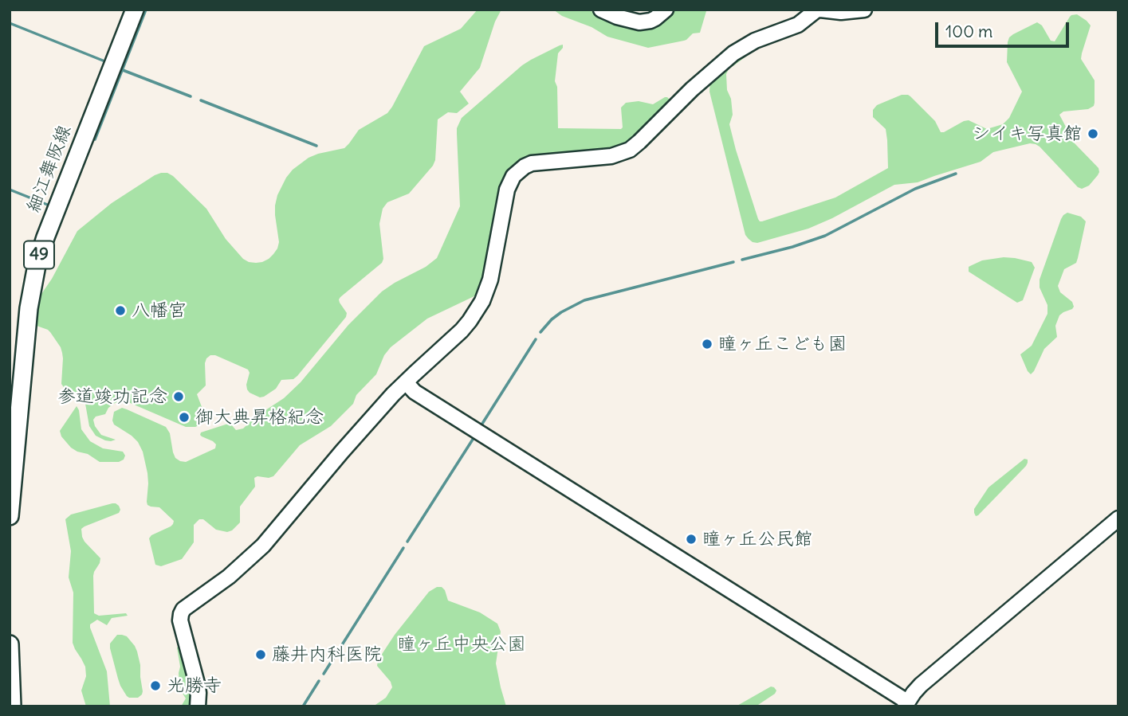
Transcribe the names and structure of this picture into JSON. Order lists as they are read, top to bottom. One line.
{"streets":{"main road":["細江舞阪線","49"]},"parks":["瞳ヶ丘中央公園"],"places":["シイキ写真館","八幡宮","瞳ヶ丘こども園","参道竣功記念","御大典昇格紀念","瞳ヶ丘公民館","藤井内科医院","光勝寺"],"scale_bar":"100 m"}
